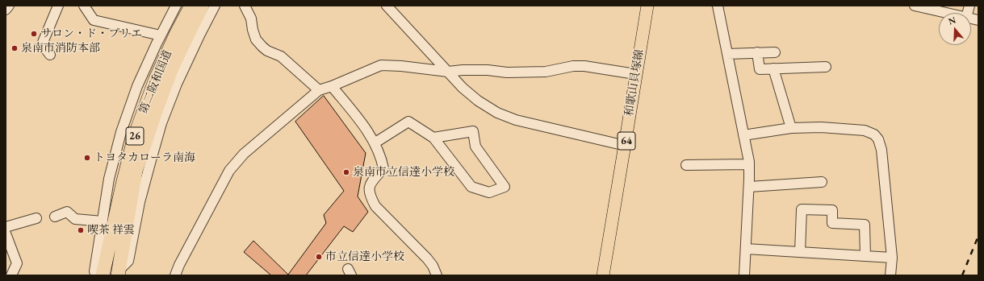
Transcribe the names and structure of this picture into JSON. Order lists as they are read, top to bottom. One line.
{"streets":{"highway":["第二阪和国道","26"],"main road":["和歌山貝塚線","64"]},"places":["サロン・ド・プリエ","泉南市消防本部","トヨタカローラ南海","泉南市立信達小学校","喫茶 祥雲","市立信達小学校"],"north":"top"}
